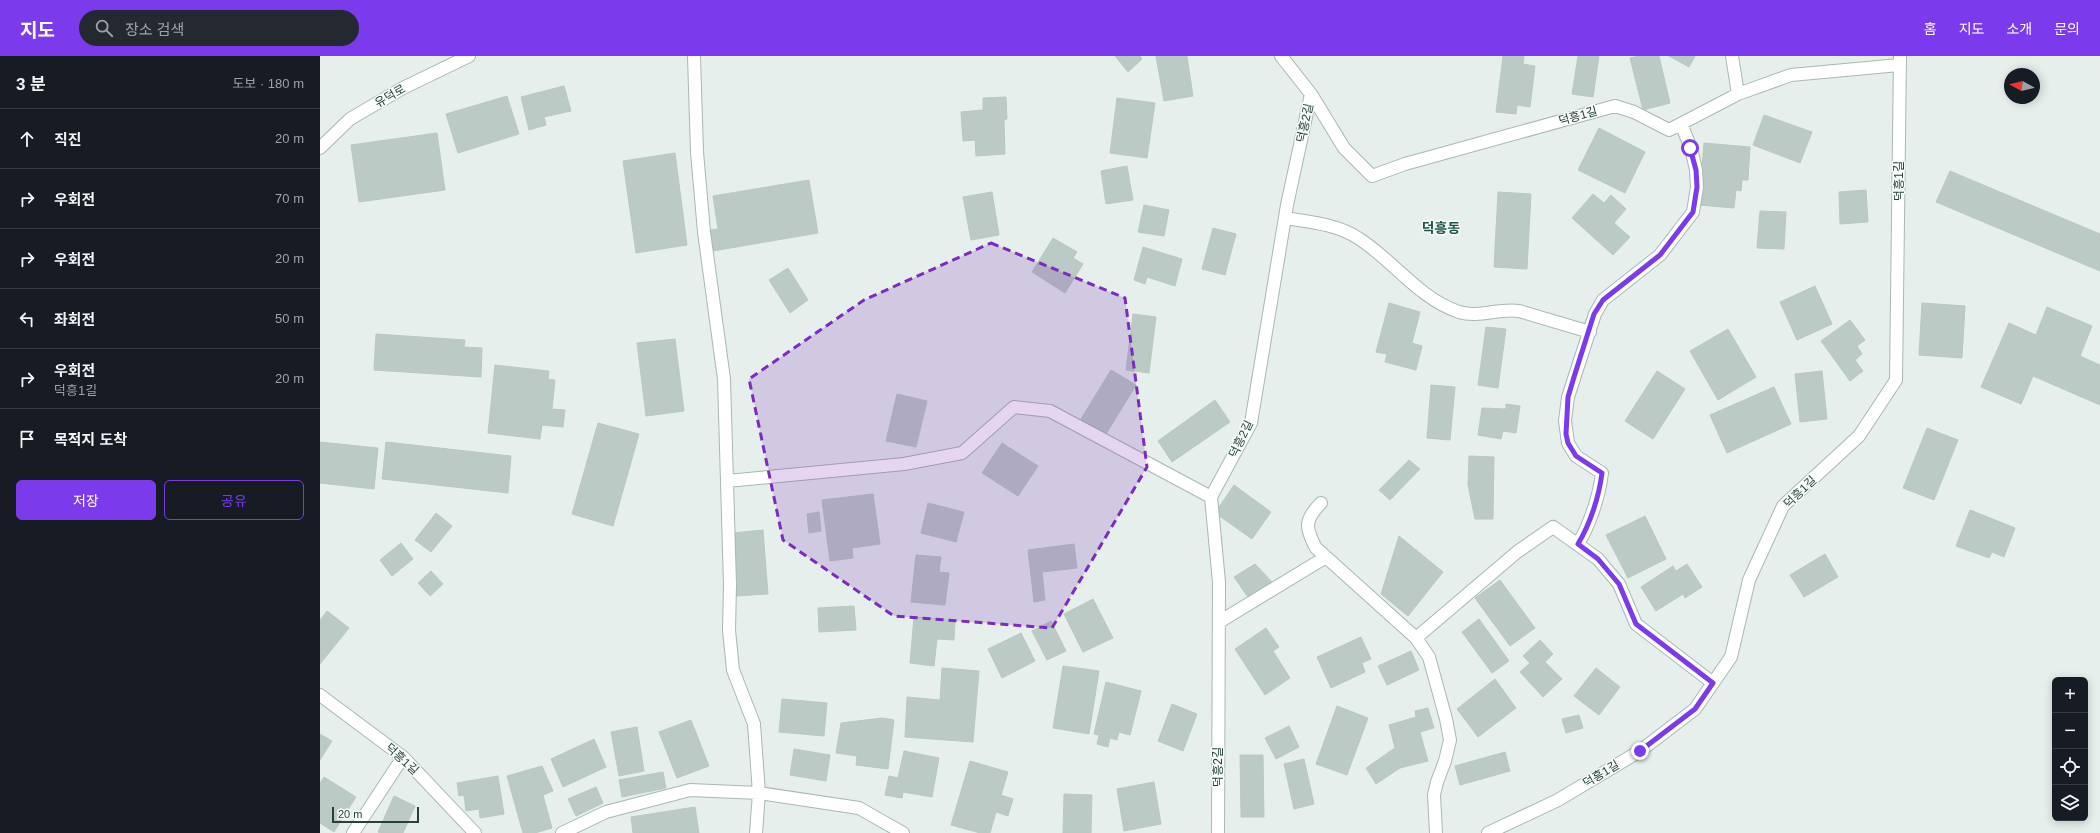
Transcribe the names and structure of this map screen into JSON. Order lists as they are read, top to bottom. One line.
{"streets":{"street":["유덕로","덕흥1길","덕흥2길"]},"crossings":[["덕흥1길","덕흥2길"]],"districts":["덕흥동"],"scale_bar":"20 m","north":"left","page":{"header":"지도","search":"장소 검색","nav":["홈","지도","소개","문의"],"heading":["3 분","도보 · 180 m"],"list":[["직진","20 m"],["우회전","70 m"],["우회전","20 m"],["좌회전","50 m"],["우회전","덕흥1길","20 m"],"목적지 도착"],"buttons":["저장","공유"],"map_buttons":["+","−"],"scale":"20 m"}}
